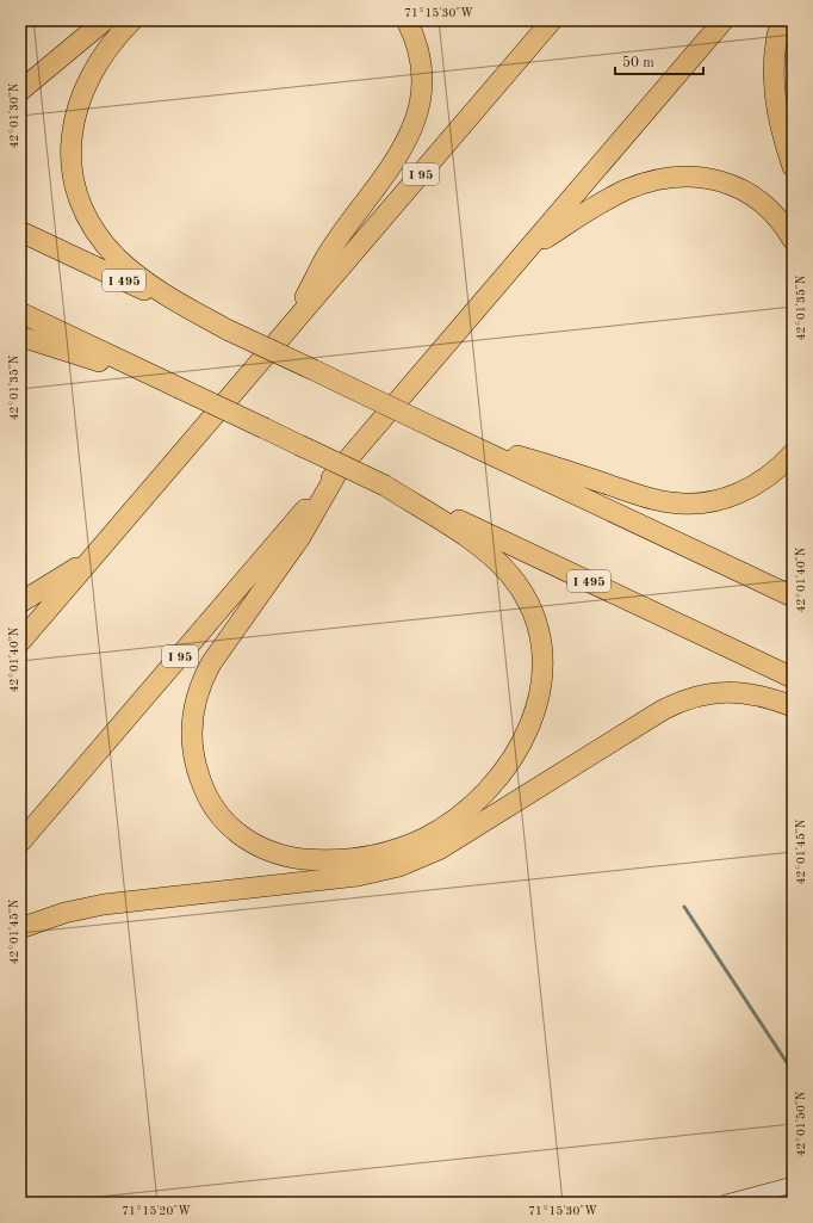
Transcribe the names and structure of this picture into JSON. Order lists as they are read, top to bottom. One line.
{"streets":{"highway":["I 95","I 495"]},"scale_bar":"50 m","coordinates":["71°15'30\"W","42°01'30\"N","42°01'35\"N","42°01'40\"N","42°01'45\"N","42°01'50\"N","71°15'20\"W"]}
